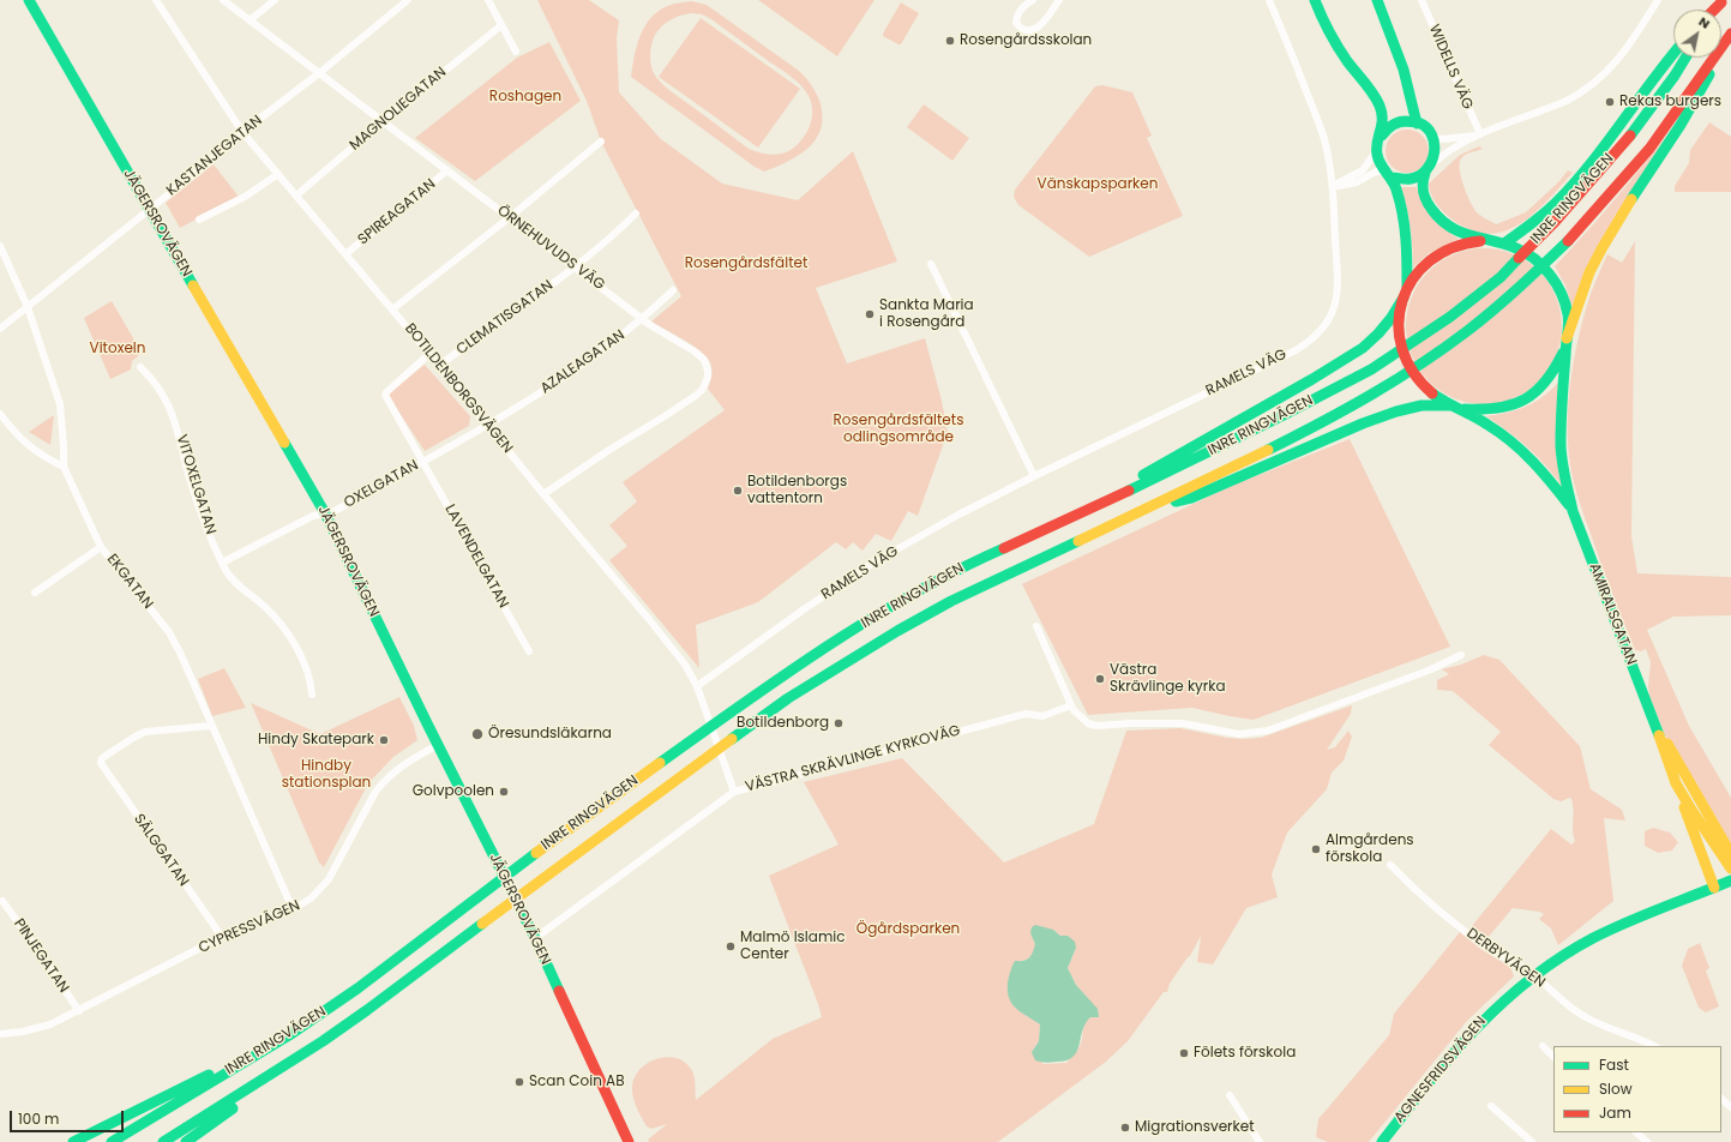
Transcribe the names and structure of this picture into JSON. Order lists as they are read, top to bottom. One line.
{"streets":{"main road":["INRE RINGVÄGEN","JÄGERSROVÄGEN","AMIRALSGATAN","AGNESFRIDSVÄGEN"],"street":["WIDELLS VÄG","MAGNOLIEGATAN","KASTANJEGATAN","SPIREAGATAN","ÖRNEHUVUDS VÄG","CLEMATISGATAN","AZALEAGATAN","RAMELS VÄG","BOTILDENBORGSVÄGEN","VITOXELGATAN","OXELGATAN","LAVENDELGATAN","EKGATAN","VÄSTRA SKRÄVLINGE KYRKOVÄG","SÄLGGATAN","CYPRESSVÄGEN","PINJEGATAN","DERBYVÄGEN"]},"crossings":[["MAGNOLIEGATAN","ÖRNEHUVUDS VÄG"],["MAGNOLIEGATAN","BOTILDENBORGSVÄGEN"],["KASTANJEGATAN","JÄGERSROVÄGEN"],["KASTANJEGATAN","ÖRNEHUVUDS VÄG"],["KASTANJEGATAN","BOTILDENBORGSVÄGEN"],["KASTANJEGATAN","EKGATAN"],["SPIREAGATAN","ÖRNEHUVUDS VÄG"],["SPIREAGATAN","BOTILDENBORGSVÄGEN"],["JÄGERSROVÄGEN","OXELGATAN"],["JÄGERSROVÄGEN","VÄSTRA SKRÄVLINGE KYRKOVÄG"],["JÄGERSROVÄGEN","CYPRESSVÄGEN"],["ÖRNEHUVUDS VÄG","CLEMATISGATAN"],["ÖRNEHUVUDS VÄG","AZALEAGATAN"],["ÖRNEHUVUDS VÄG","BOTILDENBORGSVÄGEN"],["CLEMATISGATAN","BOTILDENBORGSVÄGEN"],["AZALEAGATAN","BOTILDENBORGSVÄGEN"],["AZALEAGATAN","OXELGATAN"],["RAMELS VÄG","BOTILDENBORGSVÄGEN"],["BOTILDENBORGSVÄGEN","OXELGATAN"],["BOTILDENBORGSVÄGEN","LAVENDELGATAN"],["BOTILDENBORGSVÄGEN","VÄSTRA SKRÄVLINGE KYRKOVÄG"],["VITOXELGATAN","OXELGATAN"],["OXELGATAN","LAVENDELGATAN"],["EKGATAN","SÄLGGATAN"],["EKGATAN","CYPRESSVÄGEN"],["SÄLGGATAN","CYPRESSVÄGEN"],["CYPRESSVÄGEN","PINJEGATAN"],["DERBYVÄGEN","AGNESFRIDSVÄGEN"]],"parks":["Roshagen","Vänskapsparken","Rosengårdsfältet","Vitoxeln","Rosengårdsfältets odlingsområde","Hindby stationsplan","Ögårdsparken"],"places":["Rosengårdsskolan","Rekas burgers","Sankta Maria i Rosengård","Botildenborgs vattentorn","Västra Skrävlinge kyrka","Botildenborg","Öresundsläkarna","Hindy Skatepark","Golvpoolen","Almgårdens förskola","Malmö Islamic Center","Fölets förskola","Scan Coin AB","Migrationsverket"],"legend":["Fast","Slow","Jam"],"scale_bar":"100 m","north":"top right"}
